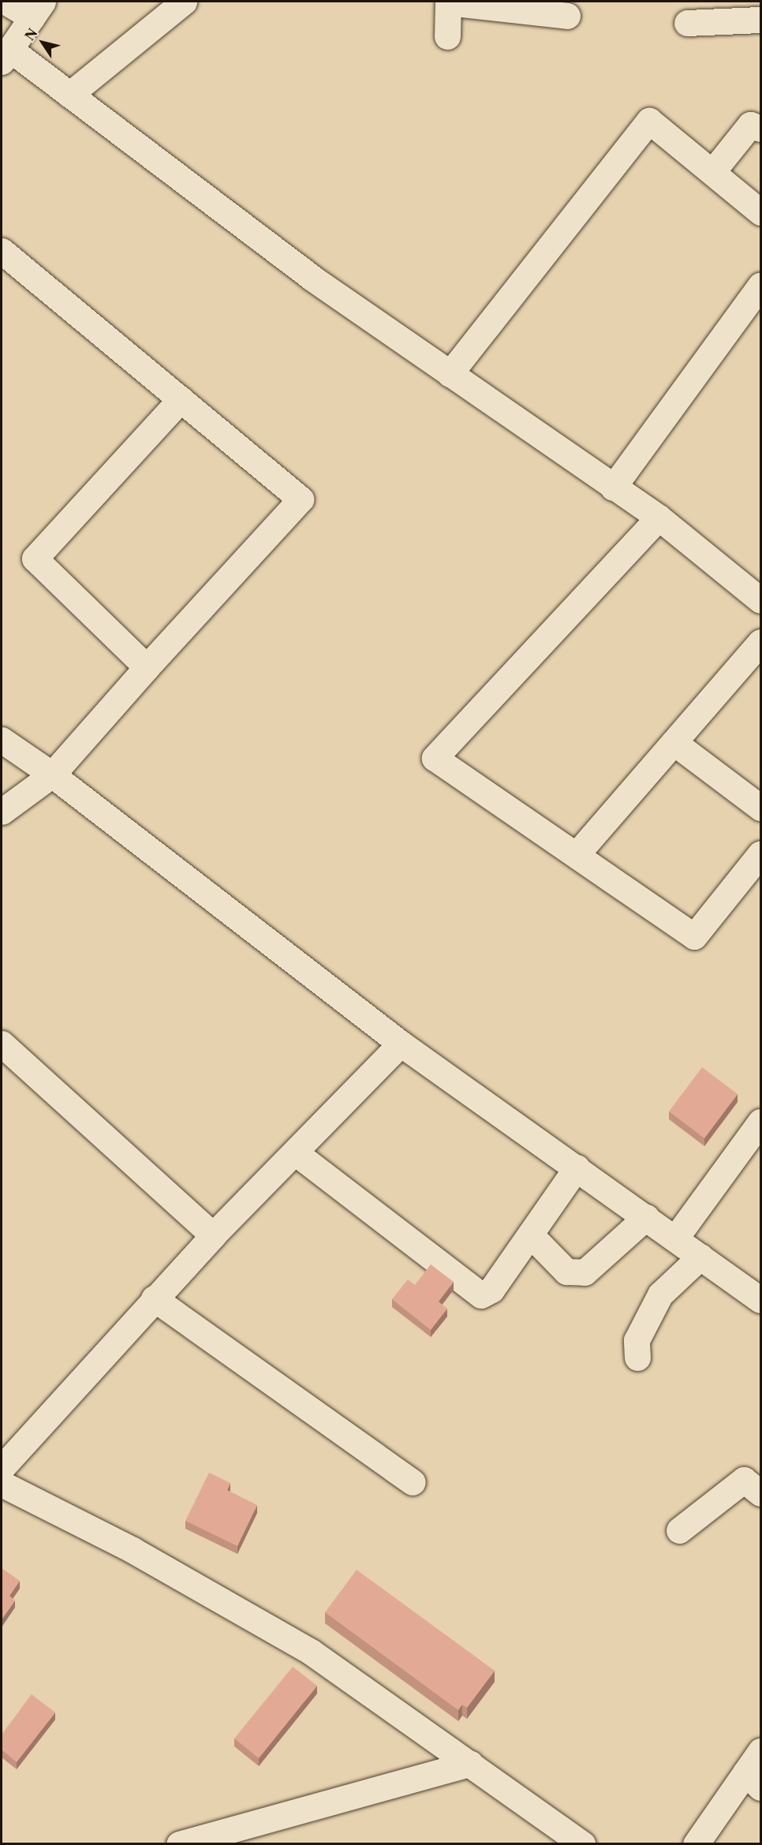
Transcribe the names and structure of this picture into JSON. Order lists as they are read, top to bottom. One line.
{"north":"top left"}
